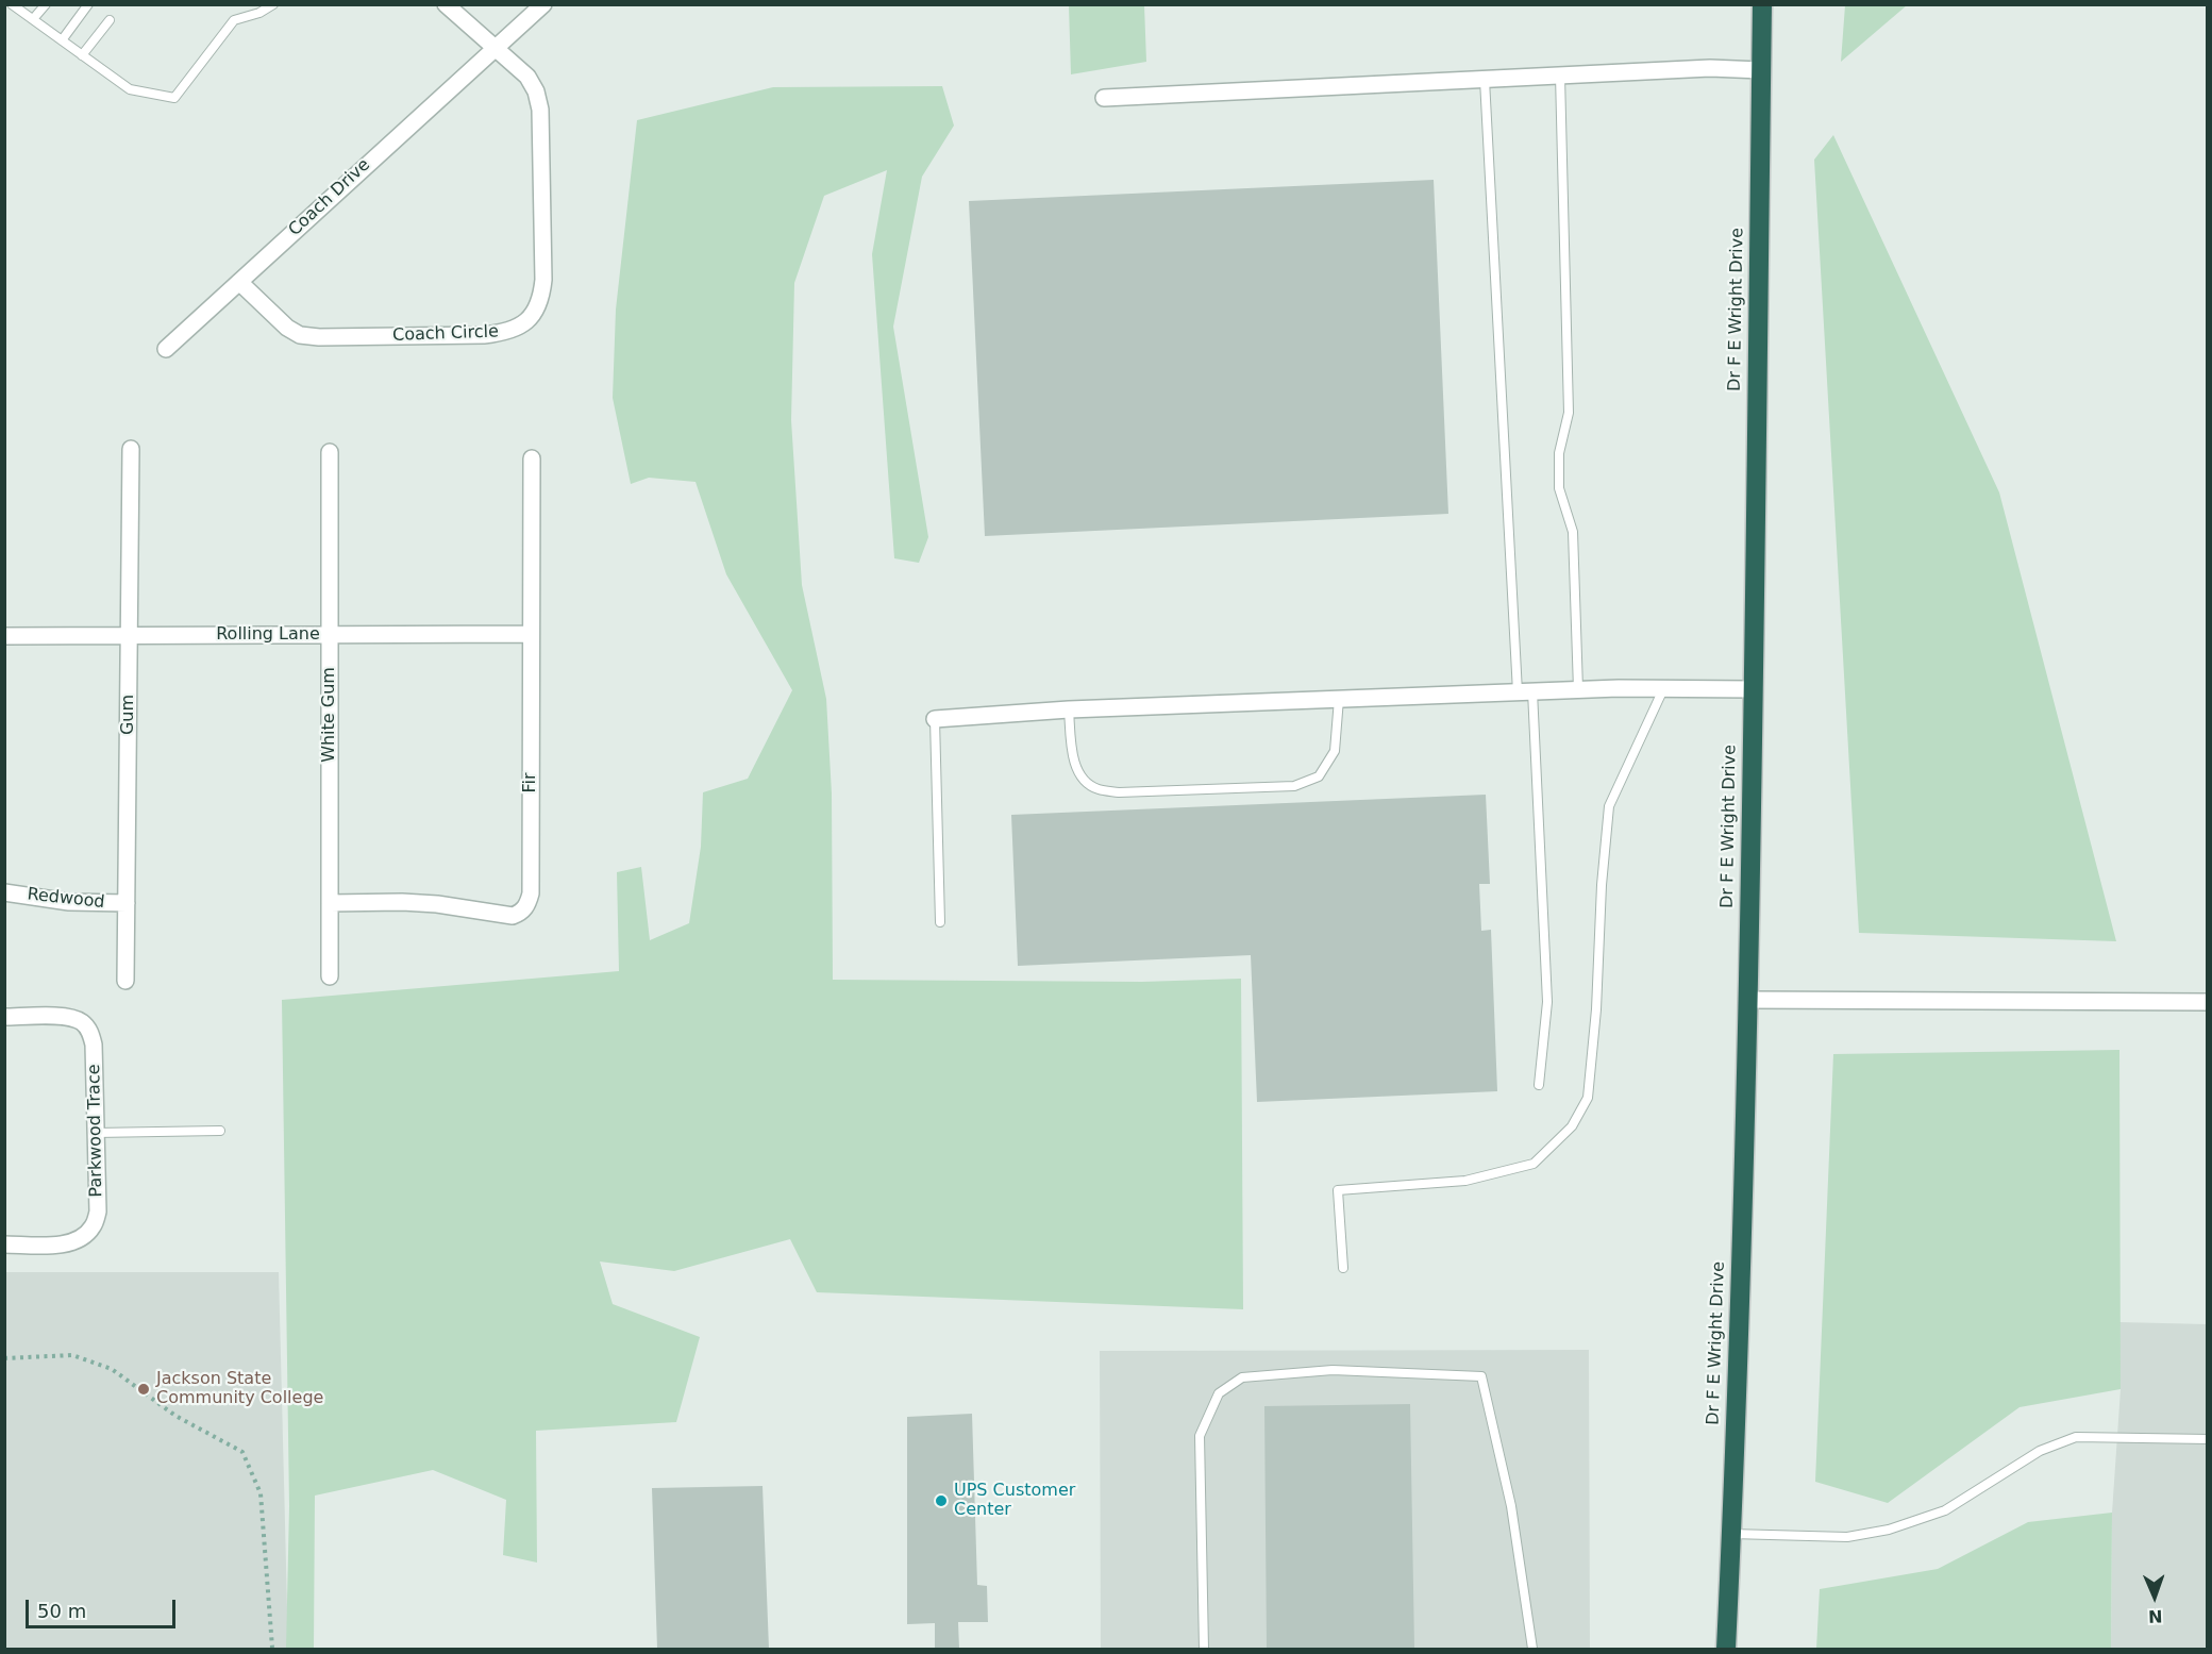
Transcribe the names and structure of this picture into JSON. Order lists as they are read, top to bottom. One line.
{"streets":{"highway":["Dr F E Wright Drive"],"street":["Coach Drive","Coach Circle","Rolling Lane","Gum","White Gum","Fir","Redwood","Parkwood Trace"]},"crossings":[["Coach Drive","Coach Circle"],["Rolling Lane","Gum"],["Rolling Lane","White Gum"],["Rolling Lane","Fir"],["Gum","Redwood"],["White Gum","Fir"]],"places":["Jackson State Community College","UPS Customer Center"],"scale_bar":"50 m","north":"bottom"}
